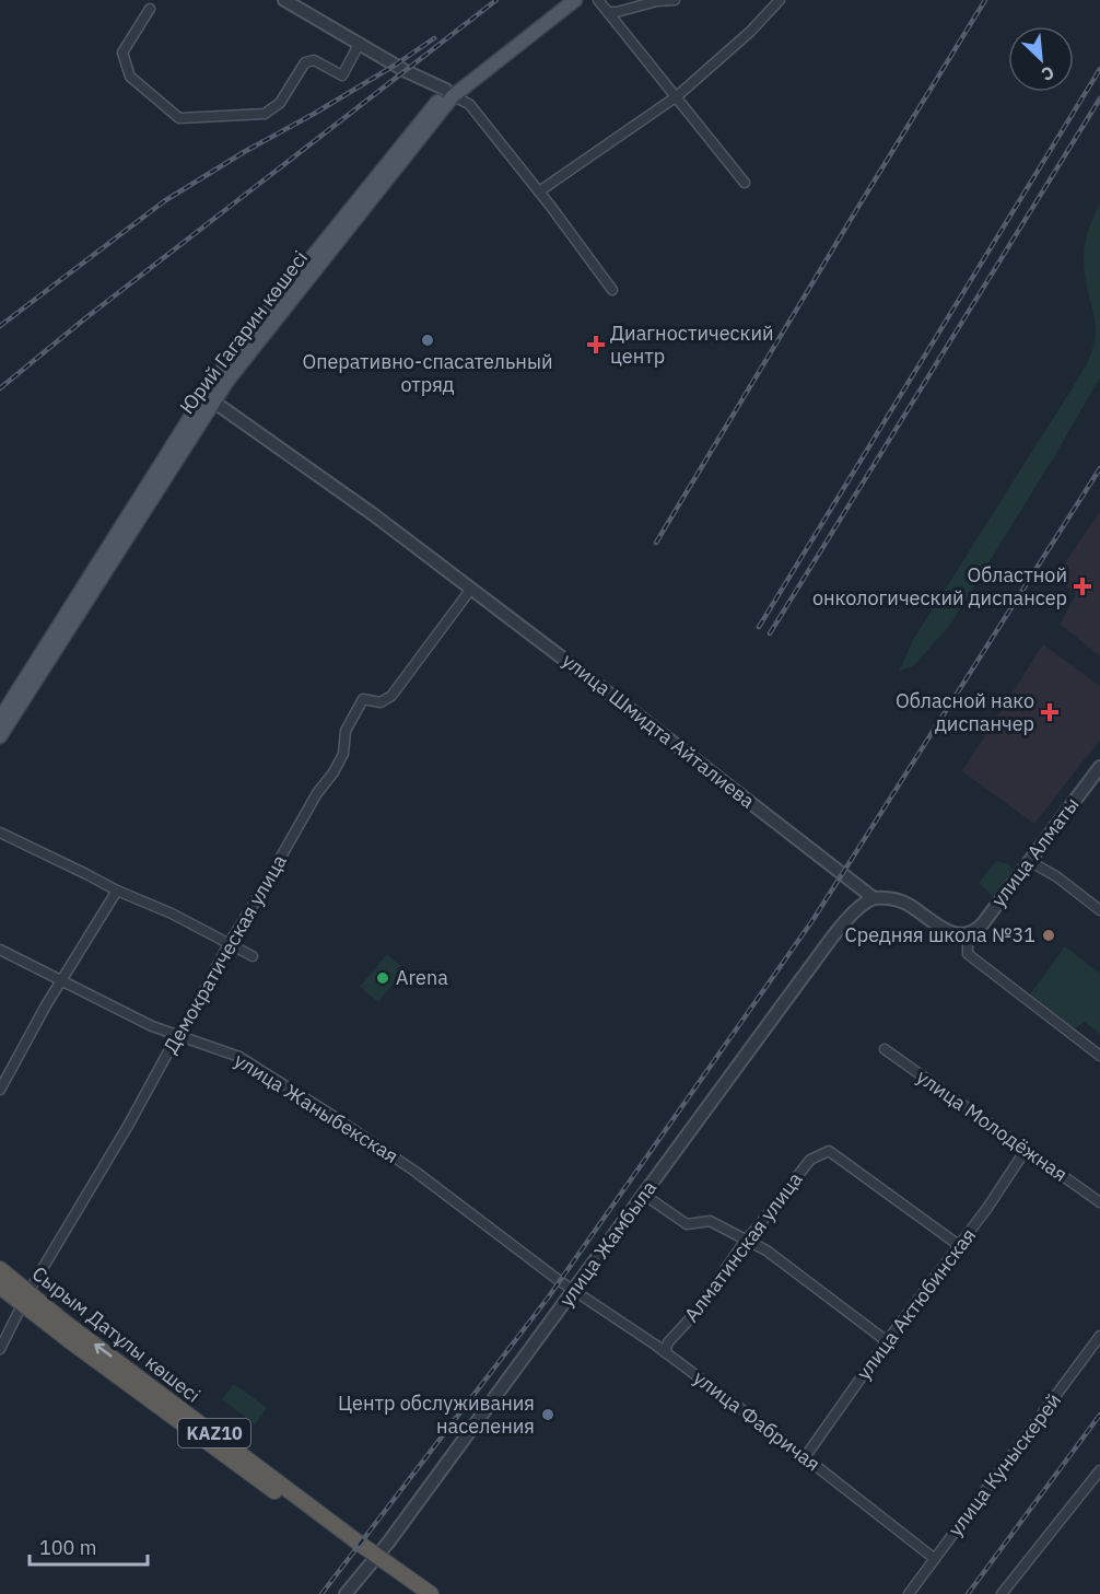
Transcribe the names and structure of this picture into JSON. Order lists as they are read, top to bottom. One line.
{"streets":{"highway":["Сырым Датұлы көшесі","KAZ10"],"main road":["Юрий Гагарин көшесі"],"street":["улица Шмидта Айталиева","улица Алматы","Демократическая улица","улица Жаныбекская","улица Молодёжная","улица Жамбыла","Алматинская улица","улица Актюбинская","улица Фабричая","улица Куныскерей"]},"crossings":[["Юрий Гагарин көшесі","улица Шмидта Айталиева"],["улица Шмидта Айталиева","улица Алматы"],["улица Шмидта Айталиева","Демократическая улица"],["улица Шмидта Айталиева","улица Жамбыла"],["Демократическая улица","улица Жаныбекская"],["Демократическая улица","Сырым Датұлы көшесі"],["улица Жаныбекская","улица Жамбыла"],["улица Жаныбекская","улица Фабричая"],["улица Молодёжная","улица Актюбинская"],["улица Жамбыла","Сырым Датұлы көшесі"],["улица Жамбыла","улица Фабричая"],["Алматинская улица","улица Актюбинская"],["Алматинская улица","улица Фабричая"],["улица Актюбинская","улица Фабричая"],["улица Фабричая","улица Куныскерей"]],"places":{"other":["Оперативно-спасательный отряд","Средняя школа №31","Arena","Центр обслуживания наcеления"],"health":["Диагностический центр","Областной онкологический диспансер","Обласной нако диспанчер"]},"scale_bar":"100 m","north":"bottom right"}
